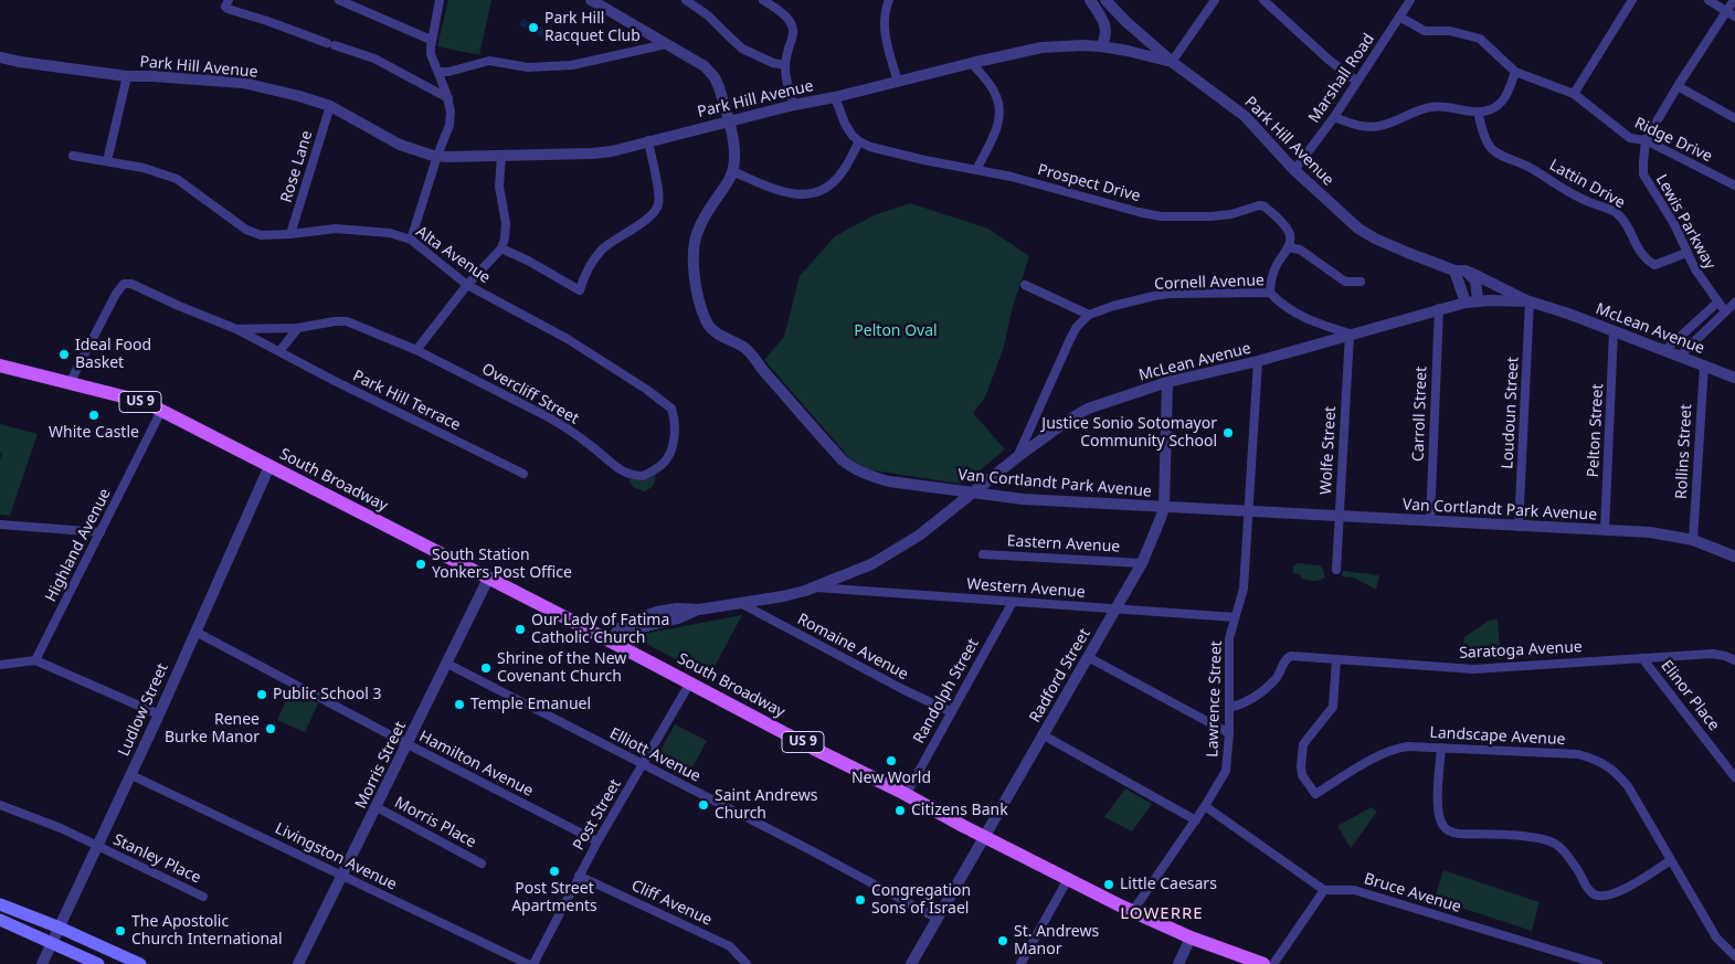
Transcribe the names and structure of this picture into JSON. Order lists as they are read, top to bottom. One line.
{"streets":{"main road":["US 9","South Broadway"],"street":["Park Hill Avenue","Marshall Road","Ridge Drive","Rose Lane","Prospect Drive","Lattin Drive","Lewis Parkway","Alta Avenue","Cornell Avenue","McLean Avenue","Overcliff Street","Park Hill Terrace","Loudoun Street","Carroll Street","Pelton Street","Wolfe Street","Rollins Street","Van Cortlandt Park Avenue","Eastern Avenue","Highland Avenue","Western Avenue","Romaine Avenue","Saratoga Avenue","Radford Street","Randolph Street","Elinor Place","Lawrence Street","Ludlow Street","Landscape Avenue","Elliott Avenue","Hamilton Avenue","Morris Street","Post Street","Morris Place","Livingston Avenue","Stanley Place","Bruce Avenue","Cliff Avenue"]},"crossings":[["Park Hill Avenue","Marshall Road"],["Park Hill Avenue","Rose Lane"],["Park Hill Avenue","McLean Avenue"],["Park Hill Avenue","Loudoun Street"],["Park Hill Avenue","Van Cortlandt Park Avenue"],["Marshall Road","Ridge Drive"],["Ridge Drive","Lewis Parkway"],["Rose Lane","Alta Avenue"],["Lattin Drive","Lewis Parkway"],["Alta Avenue","Overcliff Street"],["Cornell Avenue","McLean Avenue"],["Cornell Avenue","Wolfe Street"],["McLean Avenue","Loudoun Street"],["McLean Avenue","Carroll Street"],["McLean Avenue","Pelton Street"],["McLean Avenue","Wolfe Street"],["McLean Avenue","Rollins Street"],["McLean Avenue","South Broadway"],["McLean Avenue","Van Cortlandt Park Avenue"],["McLean Avenue","Western Avenue"],["McLean Avenue","Romaine Avenue"],["McLean Avenue","Radford Street"],["McLean Avenue","Lawrence Street"],["Overcliff Street","Park Hill Terrace"],["Park Hill Terrace","South Broadway"],["Loudoun Street","Van Cortlandt Park Avenue"],["Carroll Street","Van Cortlandt Park Avenue"],["Pelton Street","Van Cortlandt Park Avenue"],["Wolfe Street","Van Cortlandt Park Avenue"],["Rollins Street","Van Cortlandt Park Avenue"],["South Broadway","Highland Avenue"],["South Broadway","Radford Street"],["South Broadway","Randolph Street"],["South Broadway","Lawrence Street"],["South Broadway","Ludlow Street"],["South Broadway","Morris Street"],["South Broadway","Post Street"],["Van Cortlandt Park Avenue","Radford Street"],["Van Cortlandt Park Avenue","Lawrence Street"],["Eastern Avenue","Radford Street"],["Western Avenue","Radford Street"],["Western Avenue","Randolph Street"],["Western Avenue","Lawrence Street"],["Romaine Avenue","Randolph Street"],["Saratoga Avenue","Elinor Place"],["Saratoga Avenue","Lawrence Street"],["Saratoga Avenue","Landscape Avenue"],["Radford Street","Elliott Avenue"],["Ludlow Street","Hamilton Avenue"],["Ludlow Street","Livingston Avenue"],["Ludlow Street","Stanley Place"],["Elliott Avenue","Morris Street"],["Elliott Avenue","Post Street"],["Hamilton Avenue","Morris Street"],["Hamilton Avenue","Post Street"],["Morris Street","Morris Place"],["Morris Street","Livingston Avenue"],["Post Street","Cliff Avenue"]],"districts":["LOWERRE"],"parks":["Pelton Oval"],"places":["Park Hill Racquet Club","Ideal Food Basket","White Castle","Justice Sonio Sotomayor Community School","South Station Yonkers Post Office","Our Lady of Fatima Catholic Church","Shrine of the New Covenant Church","Public School 3","Temple Emanuel","Renee Burke Manor","New World","Saint Andrews Church","Citizens Bank","Post Street Apartments","Little Caesars","Congregation Sons of Israel","The Apostolic Church International","St. Andrews Manor"]}
